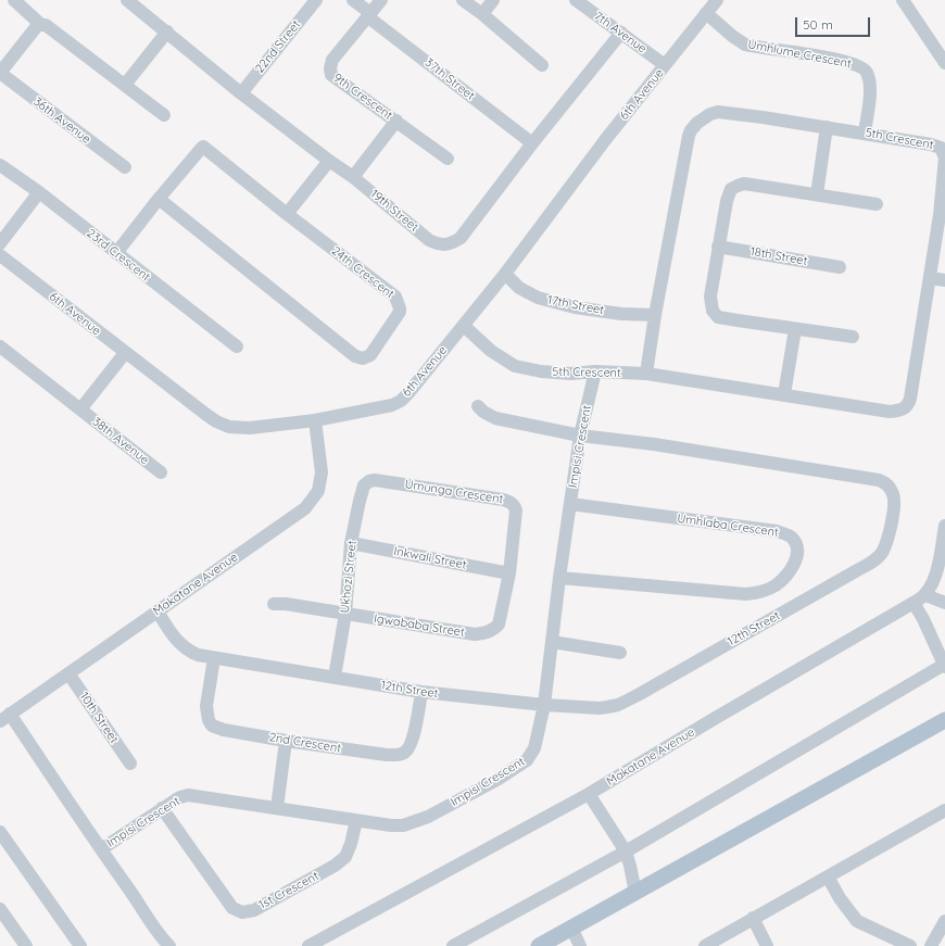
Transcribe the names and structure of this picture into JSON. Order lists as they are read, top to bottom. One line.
{"streets":{"street":["7th Avenue","22nd Street","Umhlume Crescent","37th Street","6th Avenue","9th Crescent","36th Avenue","5th Crescent","19th Street","23rd Crescent","18th Street","24th Crescent","17th Street","38th Avenue","Impisi Crescent","Umunga Crescent","Umhlaba Crescent","Inkwali Street","Ukhozi Street","Makatane Avenue","Igwababa Street","12th Street","10th Street","2nd Crescent","1st Crescent"]},"crossings":[["7th Avenue","6th Avenue"],["7th Avenue","19th Street"],["22nd Street","19th Street"],["Umhlume Crescent","6th Avenue"],["Umhlume Crescent","5th Crescent"],["37th Street","9th Crescent"],["37th Street","19th Street"],["6th Avenue","5th Crescent"],["6th Avenue","17th Street"],["6th Avenue","38th Avenue"],["6th Avenue","Makatane Avenue"],["5th Crescent","17th Street"],["5th Crescent","Impisi Crescent"],["23rd Crescent","24th Crescent"],["Impisi Crescent","Umhlaba Crescent"],["Impisi Crescent","Makatane Avenue"],["Impisi Crescent","12th Street"],["Impisi Crescent","1st Crescent"],["Umunga Crescent","Inkwali Street"],["Umunga Crescent","Ukhozi Street"],["Umunga Crescent","Igwababa Street"],["Inkwali Street","Ukhozi Street"],["Ukhozi Street","Igwababa Street"],["Ukhozi Street","12th Street"],["Makatane Avenue","12th Street"],["Makatane Avenue","10th Street"],["12th Street","2nd Crescent"]],"scale_bar":"50 m"}
